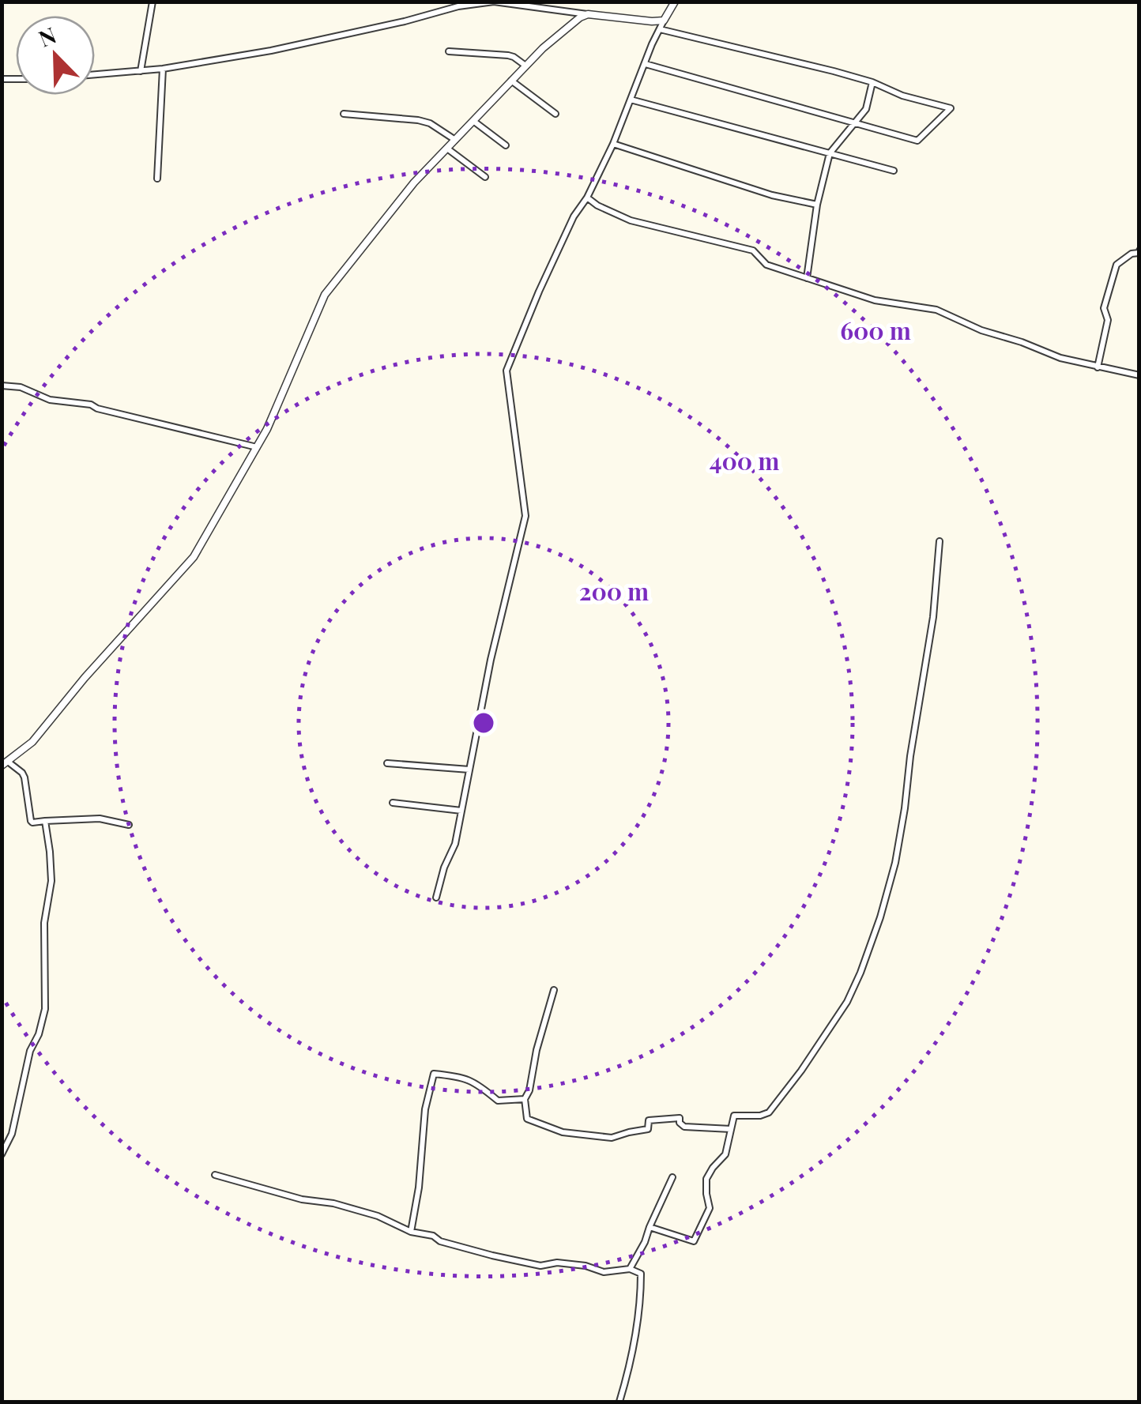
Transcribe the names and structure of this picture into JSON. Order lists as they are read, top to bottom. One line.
{"north":"top left","rings":["600 m","400 m","200 m"]}
